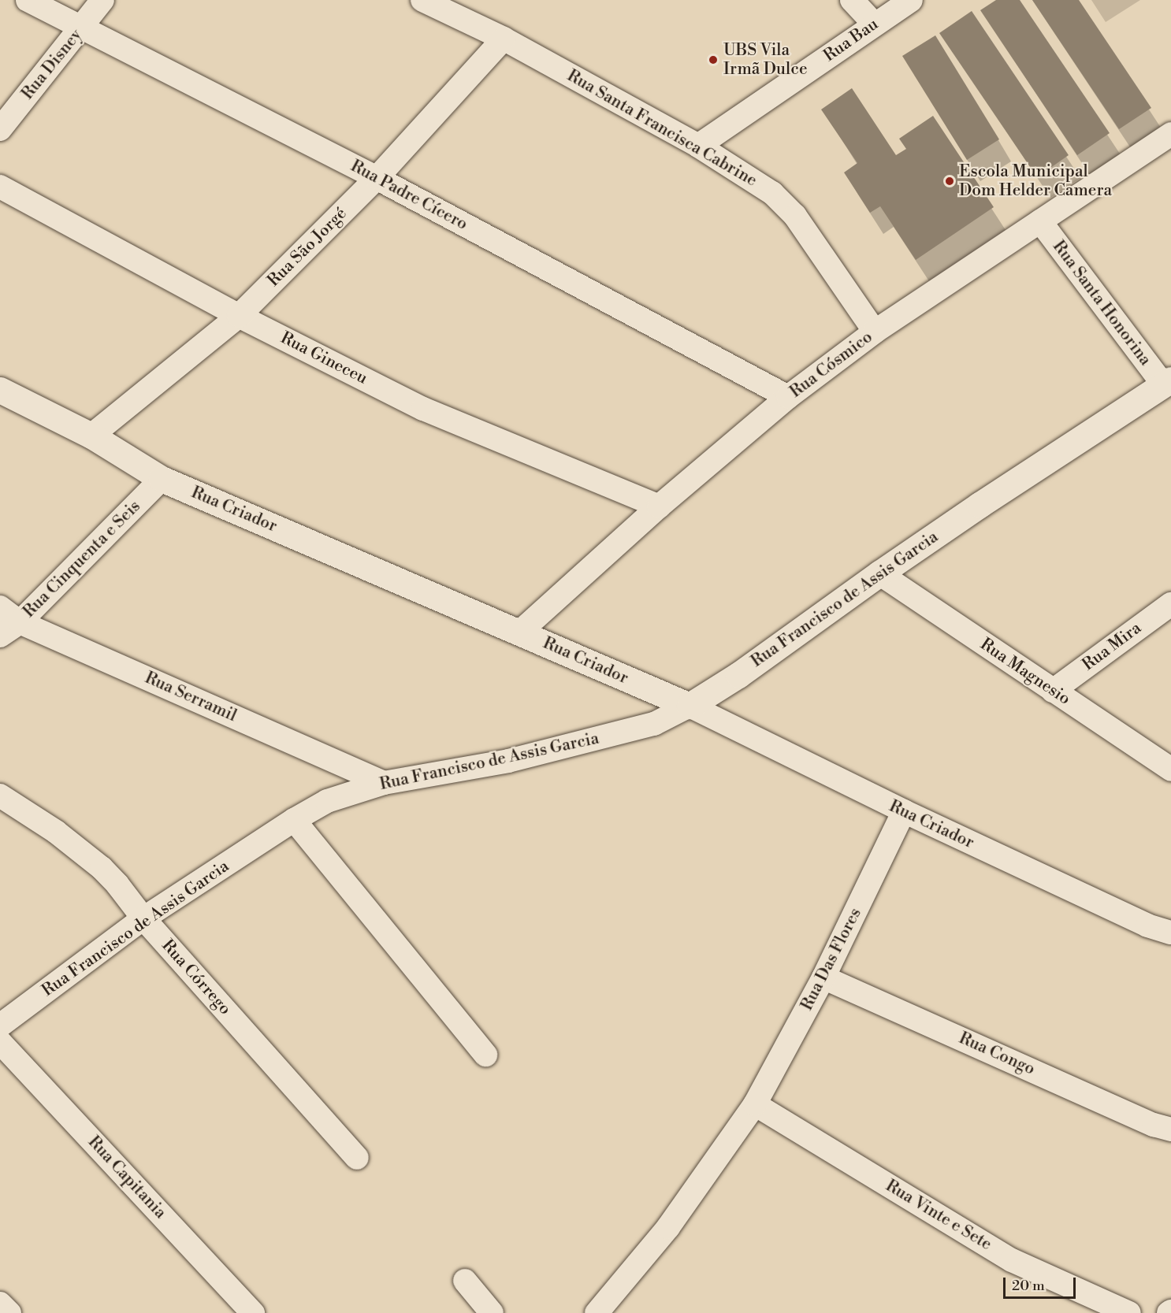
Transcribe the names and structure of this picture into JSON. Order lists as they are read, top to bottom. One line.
{"streets":{"street":["Rua Bau","Rua Disney","Rua Santa Francisca Cabrine","Rua Padre Cícero","Rua São Jorgé","Rua Santa Honorina","Rua Gineceu","Rua Cósmico","Rua Criador","Rua Cinquenta e Seis","Rua Francisco de Assis Garcia","Rua Mira","Rua Magnesio","Rua Serramil","Rua Das Flores","Rua Córrego","Rua Congo","Rua Capitania","Rua Vinte e Sete"]},"crossings":[["Rua Bau","Rua Santa Francisca Cabrine"],["Rua Disney","Rua Padre Cícero"],["Rua Santa Francisca Cabrine","Rua São Jorgé"],["Rua Santa Francisca Cabrine","Rua Cósmico"],["Rua Padre Cícero","Rua São Jorgé"],["Rua Padre Cícero","Rua Cósmico"],["Rua São Jorgé","Rua Gineceu"],["Rua São Jorgé","Rua Criador"],["Rua Santa Honorina","Rua Cósmico"],["Rua Santa Honorina","Rua Francisco de Assis Garcia"],["Rua Gineceu","Rua Cósmico"],["Rua Cósmico","Rua Criador"],["Rua Criador","Rua Cinquenta e Seis"],["Rua Criador","Rua Francisco de Assis Garcia"],["Rua Criador","Rua Das Flores"],["Rua Cinquenta e Seis","Rua Serramil"],["Rua Francisco de Assis Garcia","Rua Magnesio"],["Rua Francisco de Assis Garcia","Rua Serramil"],["Rua Francisco de Assis Garcia","Rua Córrego"],["Rua Mira","Rua Magnesio"],["Rua Das Flores","Rua Congo"],["Rua Das Flores","Rua Vinte e Sete"]],"places":["UBS Vila Irmã Dulce","Escola Municipal Dom Helder Camera"],"scale_bar":"20 m"}
